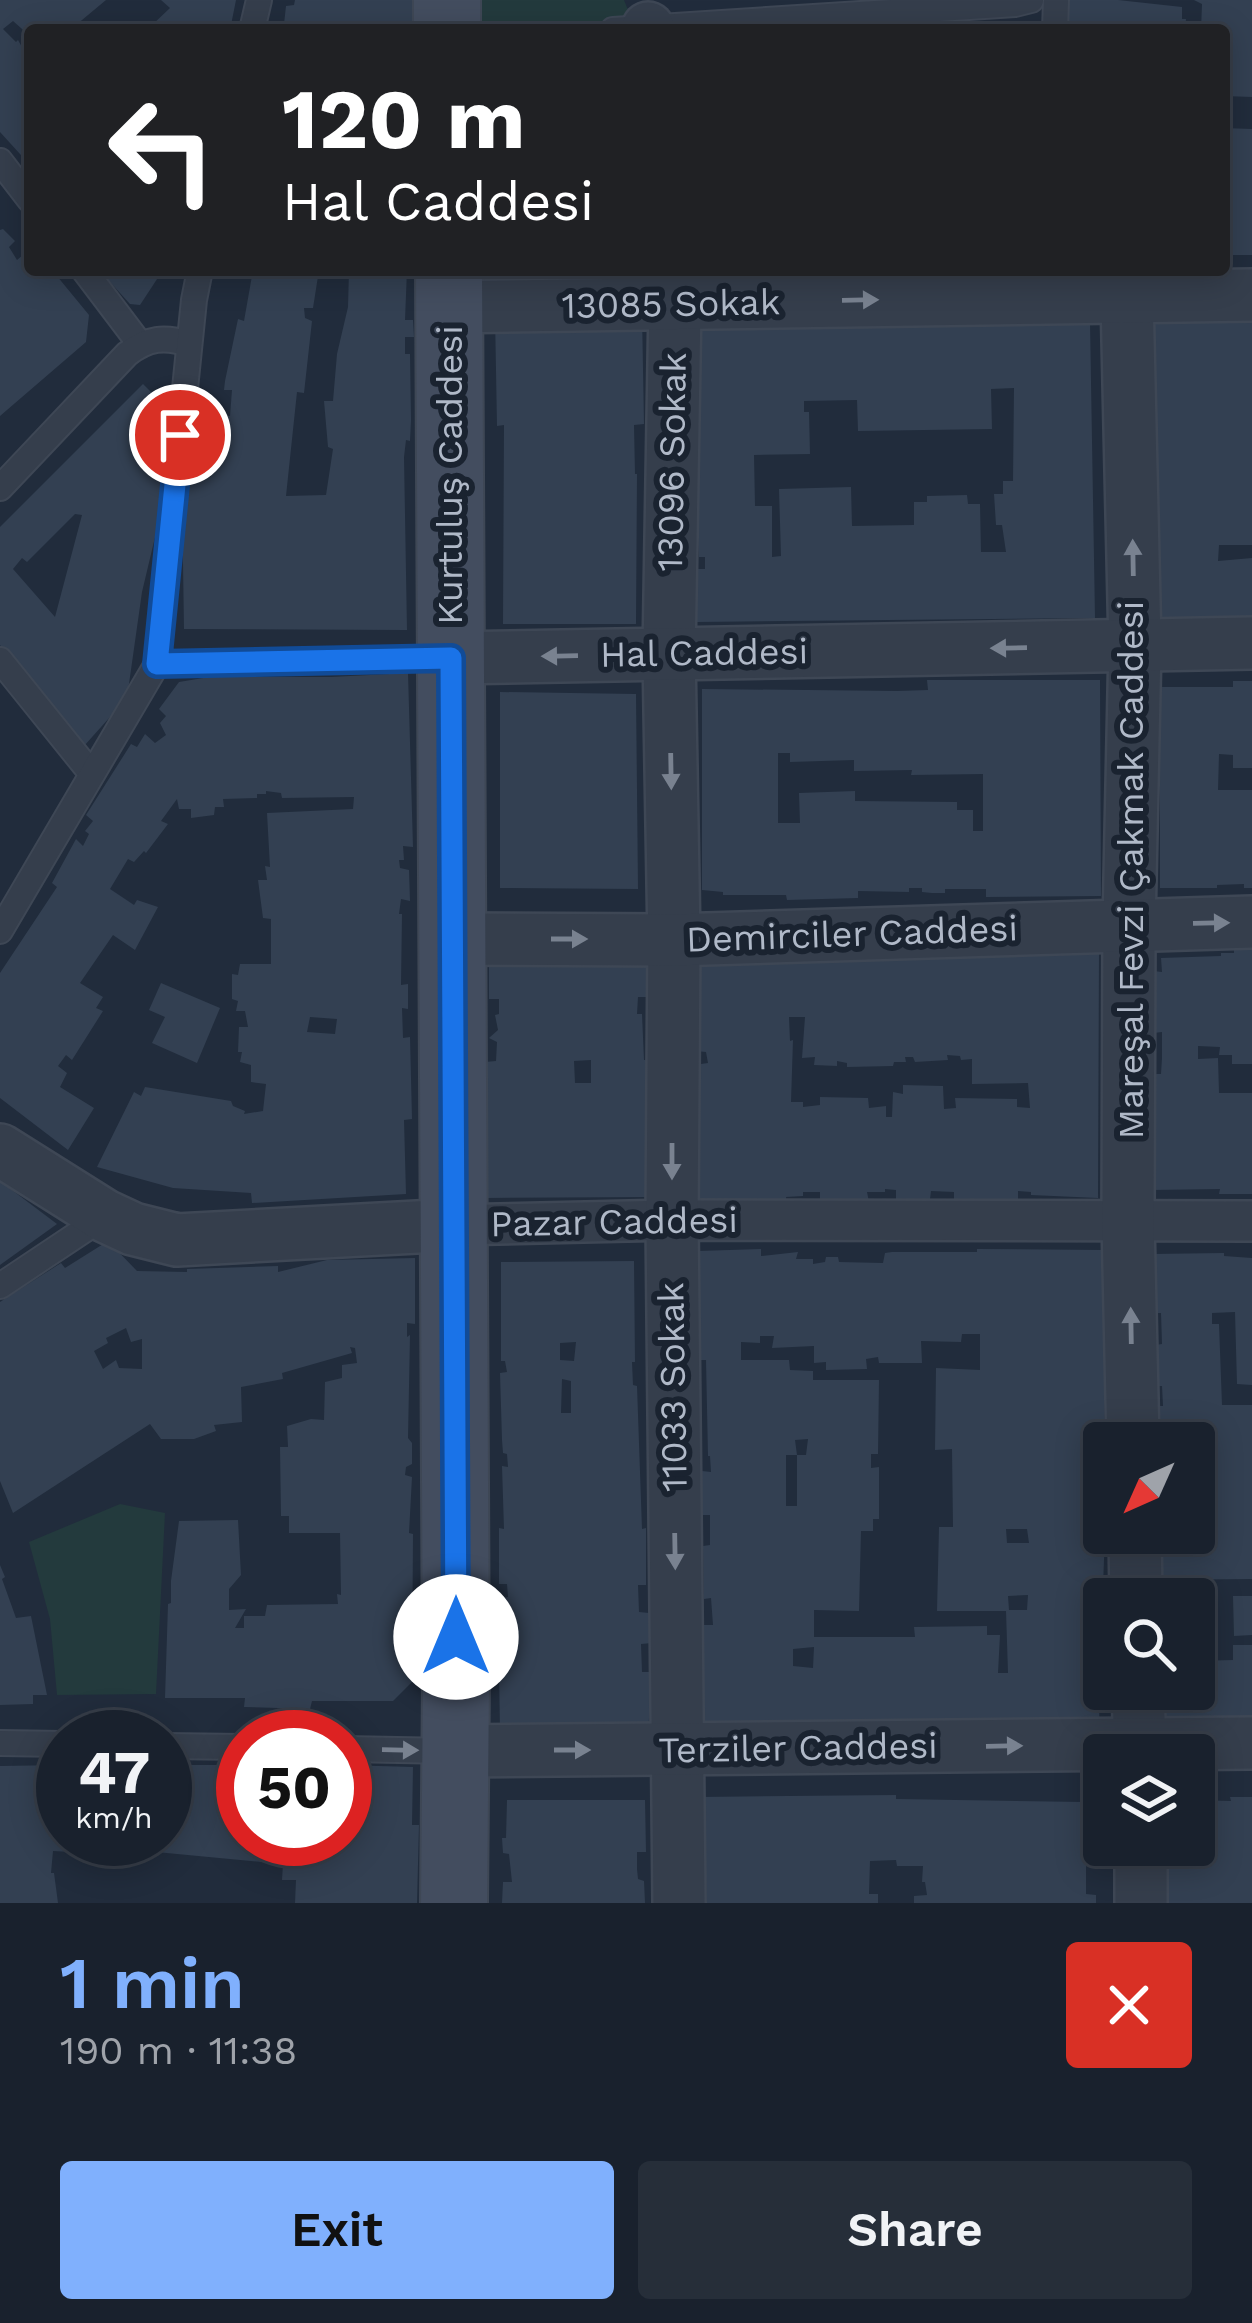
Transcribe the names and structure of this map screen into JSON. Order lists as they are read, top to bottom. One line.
{"streets":{"main road":["Kurtuluş Caddesi"],"street":["13085 Sokak","13096 Sokak","Hal Caddesi","Mareşal Fevzi Çakmak Caddesi","Demirciler Caddesi","Pazar Caddesi","11033 Sokak","Terziler Caddesi"]},"crossings":[["13085 Sokak","13096 Sokak"],["13085 Sokak","Kurtuluş Caddesi"],["13085 Sokak","Mareşal Fevzi Çakmak Caddesi"],["13096 Sokak","Hal Caddesi"],["13096 Sokak","11033 Sokak"],["Kurtuluş Caddesi","Hal Caddesi"],["Kurtuluş Caddesi","Demirciler Caddesi"],["Kurtuluş Caddesi","Pazar Caddesi"],["Kurtuluş Caddesi","Terziler Caddesi"],["Hal Caddesi","Mareşal Fevzi Çakmak Caddesi"],["Hal Caddesi","11033 Sokak"],["Mareşal Fevzi Çakmak Caddesi","Demirciler Caddesi"],["Mareşal Fevzi Çakmak Caddesi","Pazar Caddesi"],["Demirciler Caddesi","11033 Sokak"],["Pazar Caddesi","11033 Sokak"],["11033 Sokak","Terziler Caddesi"]],"one_way":["13085 Sokak","Hal Caddesi","Mareşal Fevzi Çakmak Caddesi","Demirciler Caddesi","11033 Sokak","Terziler Caddesi"],"north":"bottom left","page":{"turn":["120 m","Hal Caddesi"],"speed":"47 km/h","limit":"50","heading":["1 min","190 m · 11:38"],"buttons":["Exit","Share"]}}
